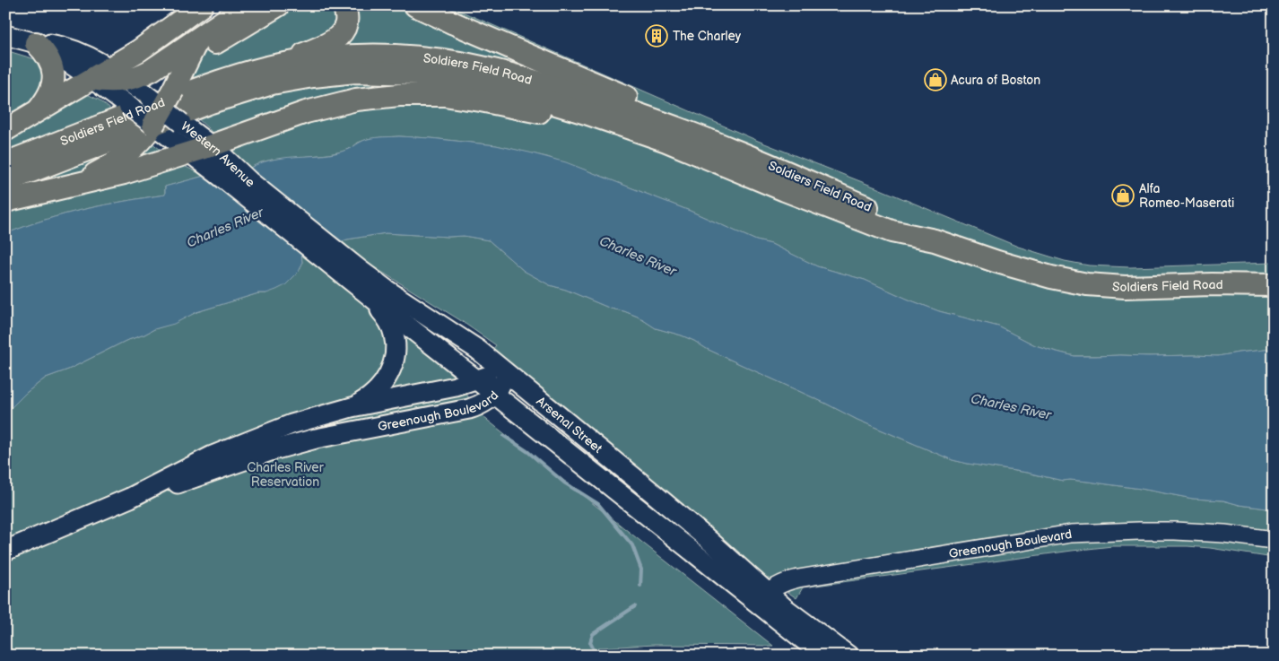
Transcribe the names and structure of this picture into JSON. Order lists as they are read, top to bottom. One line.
{"streets":{"main road":["Soldiers Field Road","Western Avenue","Greenough Boulevard","Arsenal Street"]},"crossings":[["Western Avenue","Arsenal Street"],["Greenough Boulevard","Arsenal Street"]],"water":["Charles River"],"parks":["Charles River Reservation"],"places":{"building":["The Charley"],"shop":["Acura of Boston","Alfa Romeo-Maserati"]}}
